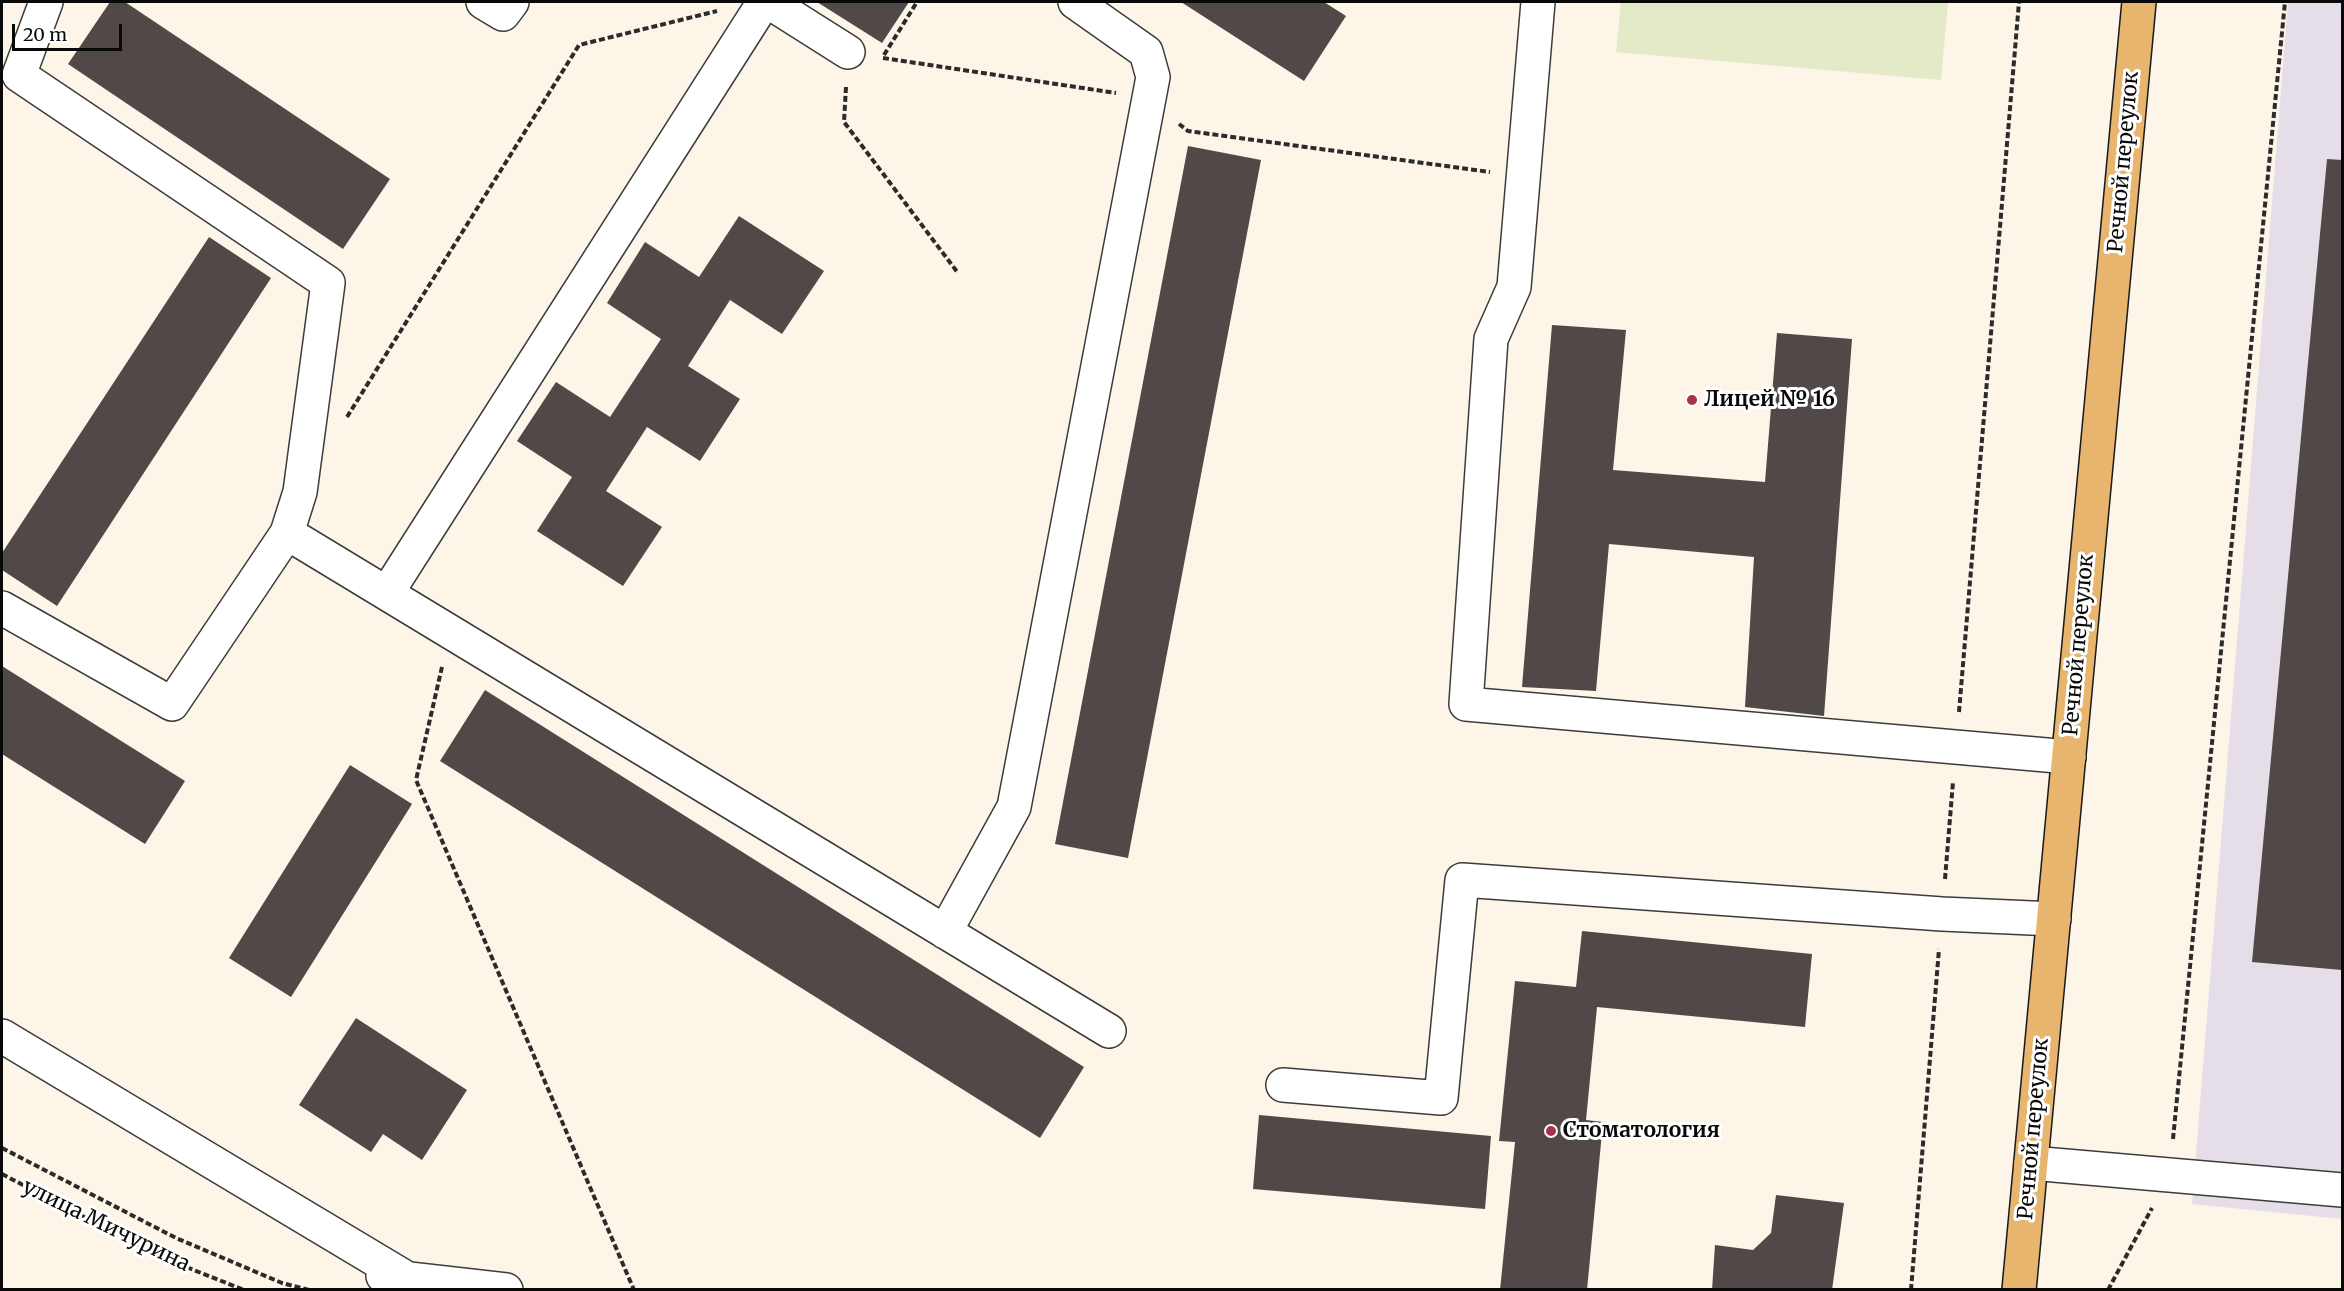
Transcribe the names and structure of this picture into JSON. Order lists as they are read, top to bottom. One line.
{"streets":{"main road":["Речной переулок"],"path":["улица Мичурина"]},"places":["Лицей № 16","Стоматология"],"scale_bar":"20 m"}
